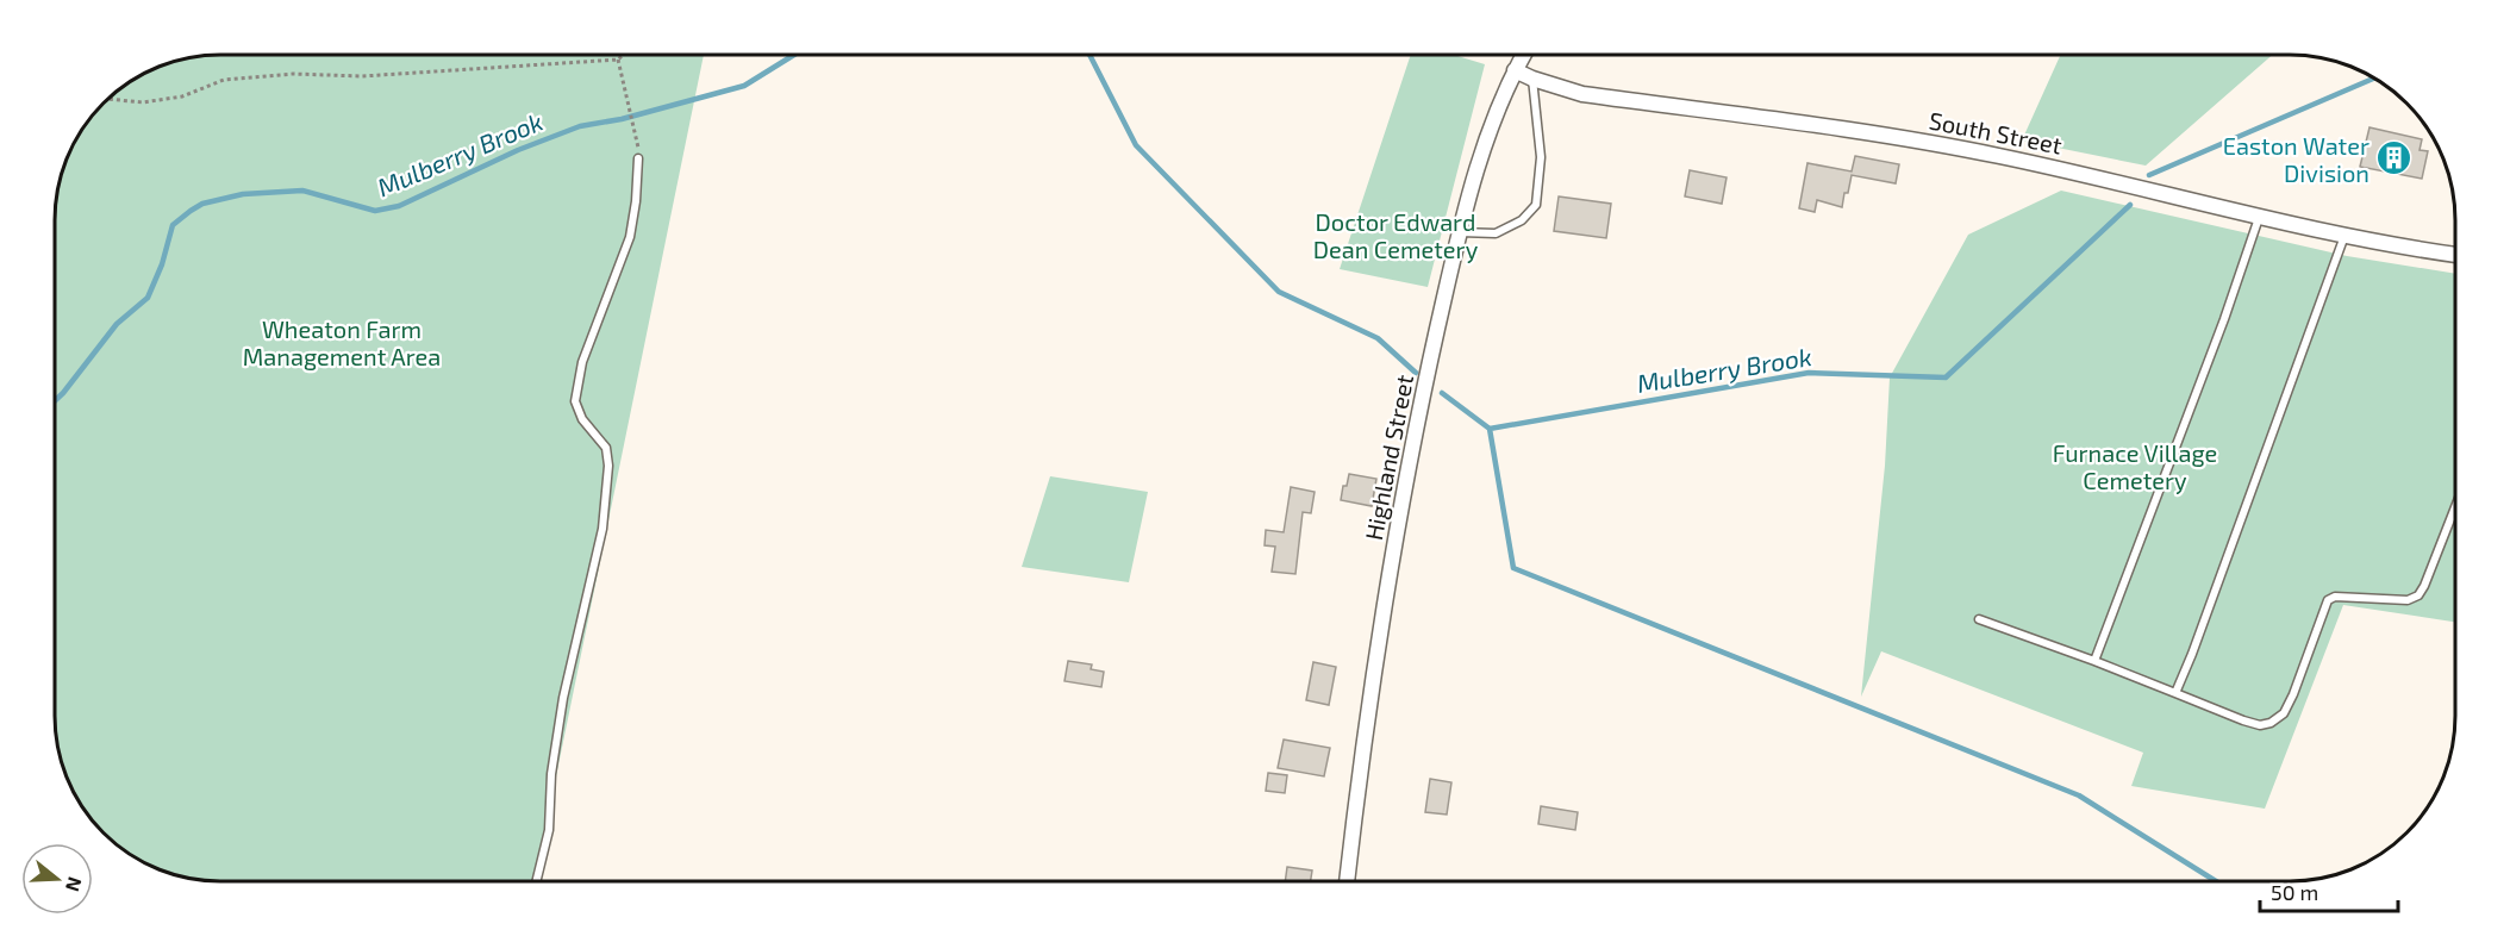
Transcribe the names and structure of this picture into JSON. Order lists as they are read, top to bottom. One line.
{"streets":{"street":["South Street","Highland Street"]},"crossings":[["South Street","Highland Street"]],"water":["Mulberry Brook"],"parks":["Doctor Edward Dean Cemetery","Wheaton Farm Management Area","Furnace Village Cemetery"],"places":{"building":["Easton Water Division"]},"scale_bar":"50 m","north":"right"}
